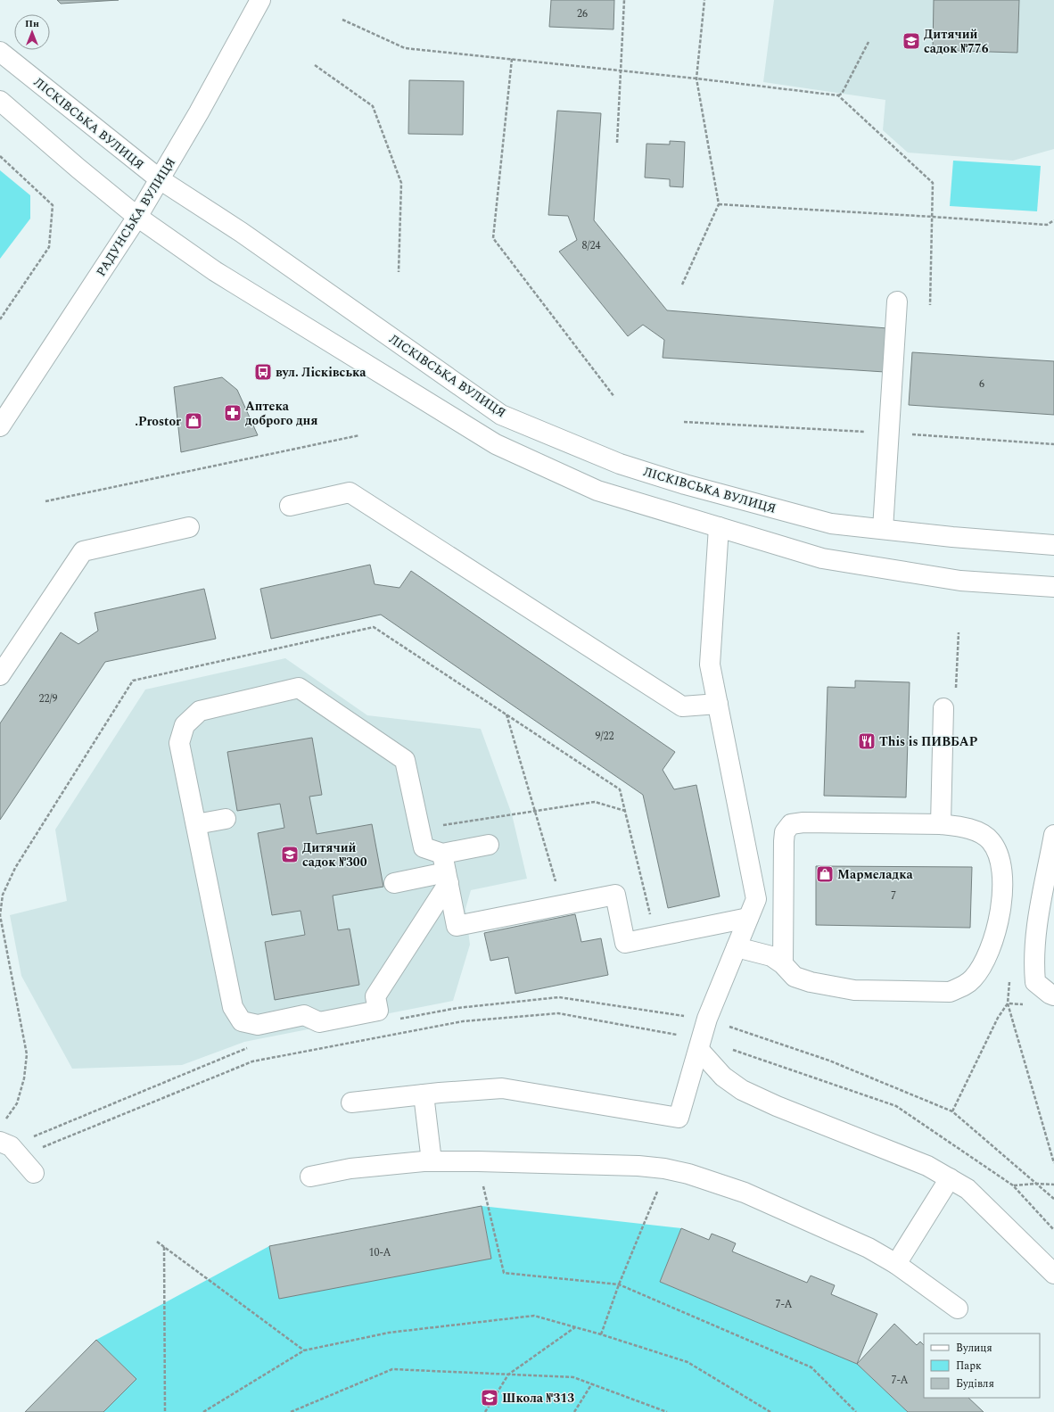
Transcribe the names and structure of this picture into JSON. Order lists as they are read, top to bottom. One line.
{"streets":{"street":["ЛІСКІВСЬКА ВУЛИЦЯ","РАДУНСЬКА ВУЛИЦЯ"]},"crossings":[["ЛІСКІВСЬКА ВУЛИЦЯ","РАДУНСЬКА ВУЛИЦЯ"]],"places":{"school or university":["Дитячий садок №776","Дитячий садок №300","Школа №313"],"bus stop":["вул. Лісківська"],"pharmacy":["Аптека доброго дня"],"shop":[".Prostor","Мармеладка"],"restaurant":["This is ПИВБАР"]},"house_numbers":["26","8/24","6","22/9","9/22","7","10-А","7-А","7-А"],"legend":["Вулиця","Парк","Будівля"],"north":"top"}
